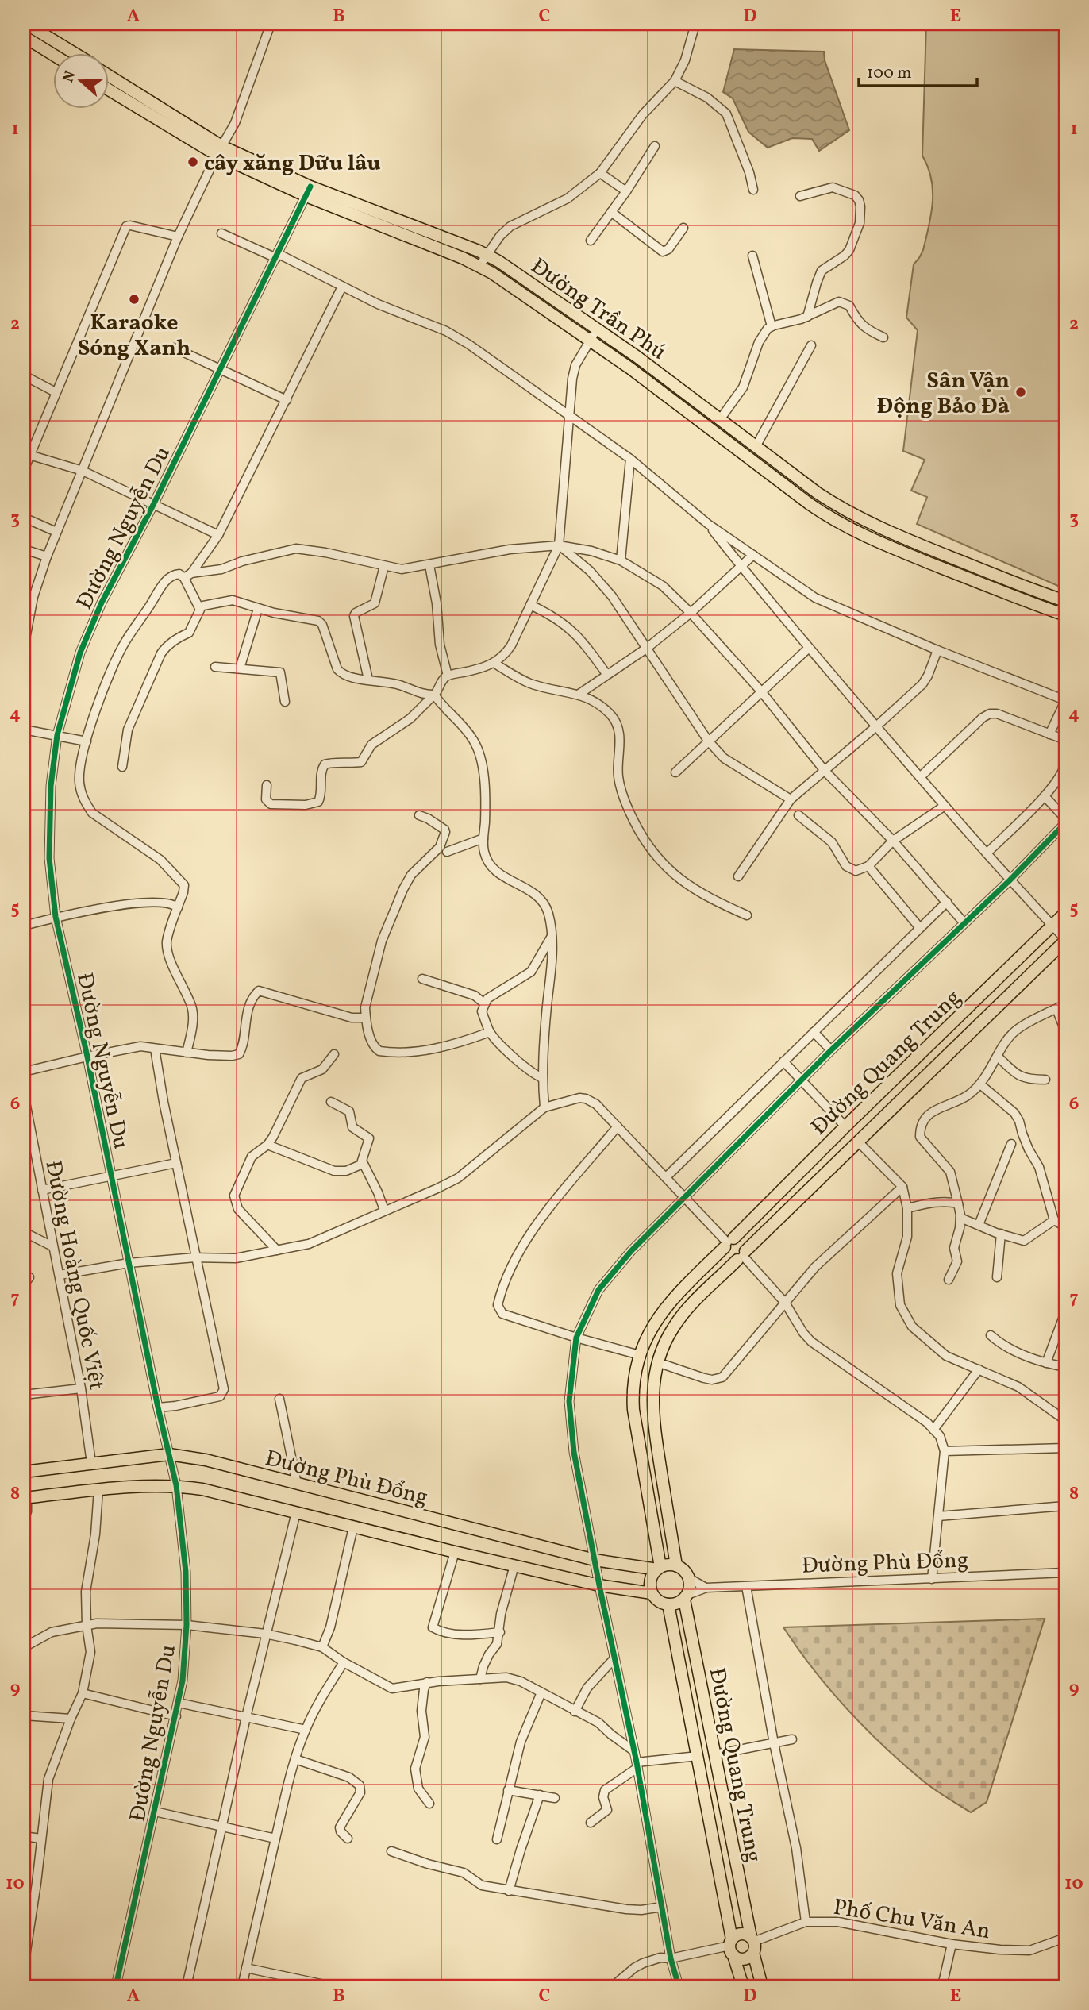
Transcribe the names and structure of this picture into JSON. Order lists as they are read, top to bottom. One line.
{"streets":{"main road":["Đường Trần Phú","Đường Quang Trung","Đường Phù Đổng"],"street":["Đường Nguyễn Du","Đường Hoàng Quốc Việt","Phố Chu Văn An"]},"crossings":[["Đường Trần Phú","Đường Nguyễn Du"],["Đường Nguyễn Du","Đường Phù Đổng"],["Đường Quang Trung","Đường Phù Đổng"],["Đường Quang Trung","Phố Chu Văn An"],["Đường Hoàng Quốc Việt","Đường Phù Đổng"]],"places":["cây xăng Dữu lâu","Karaoke Sóng Xanh","Sân Vận Động Bảo Đà"],"scale_bar":"100 m","north":"left","grid":{"columns":["A","B","C","D","E"],"rows":["1","2","3","4","5","6","7","8","9","10"]}}
